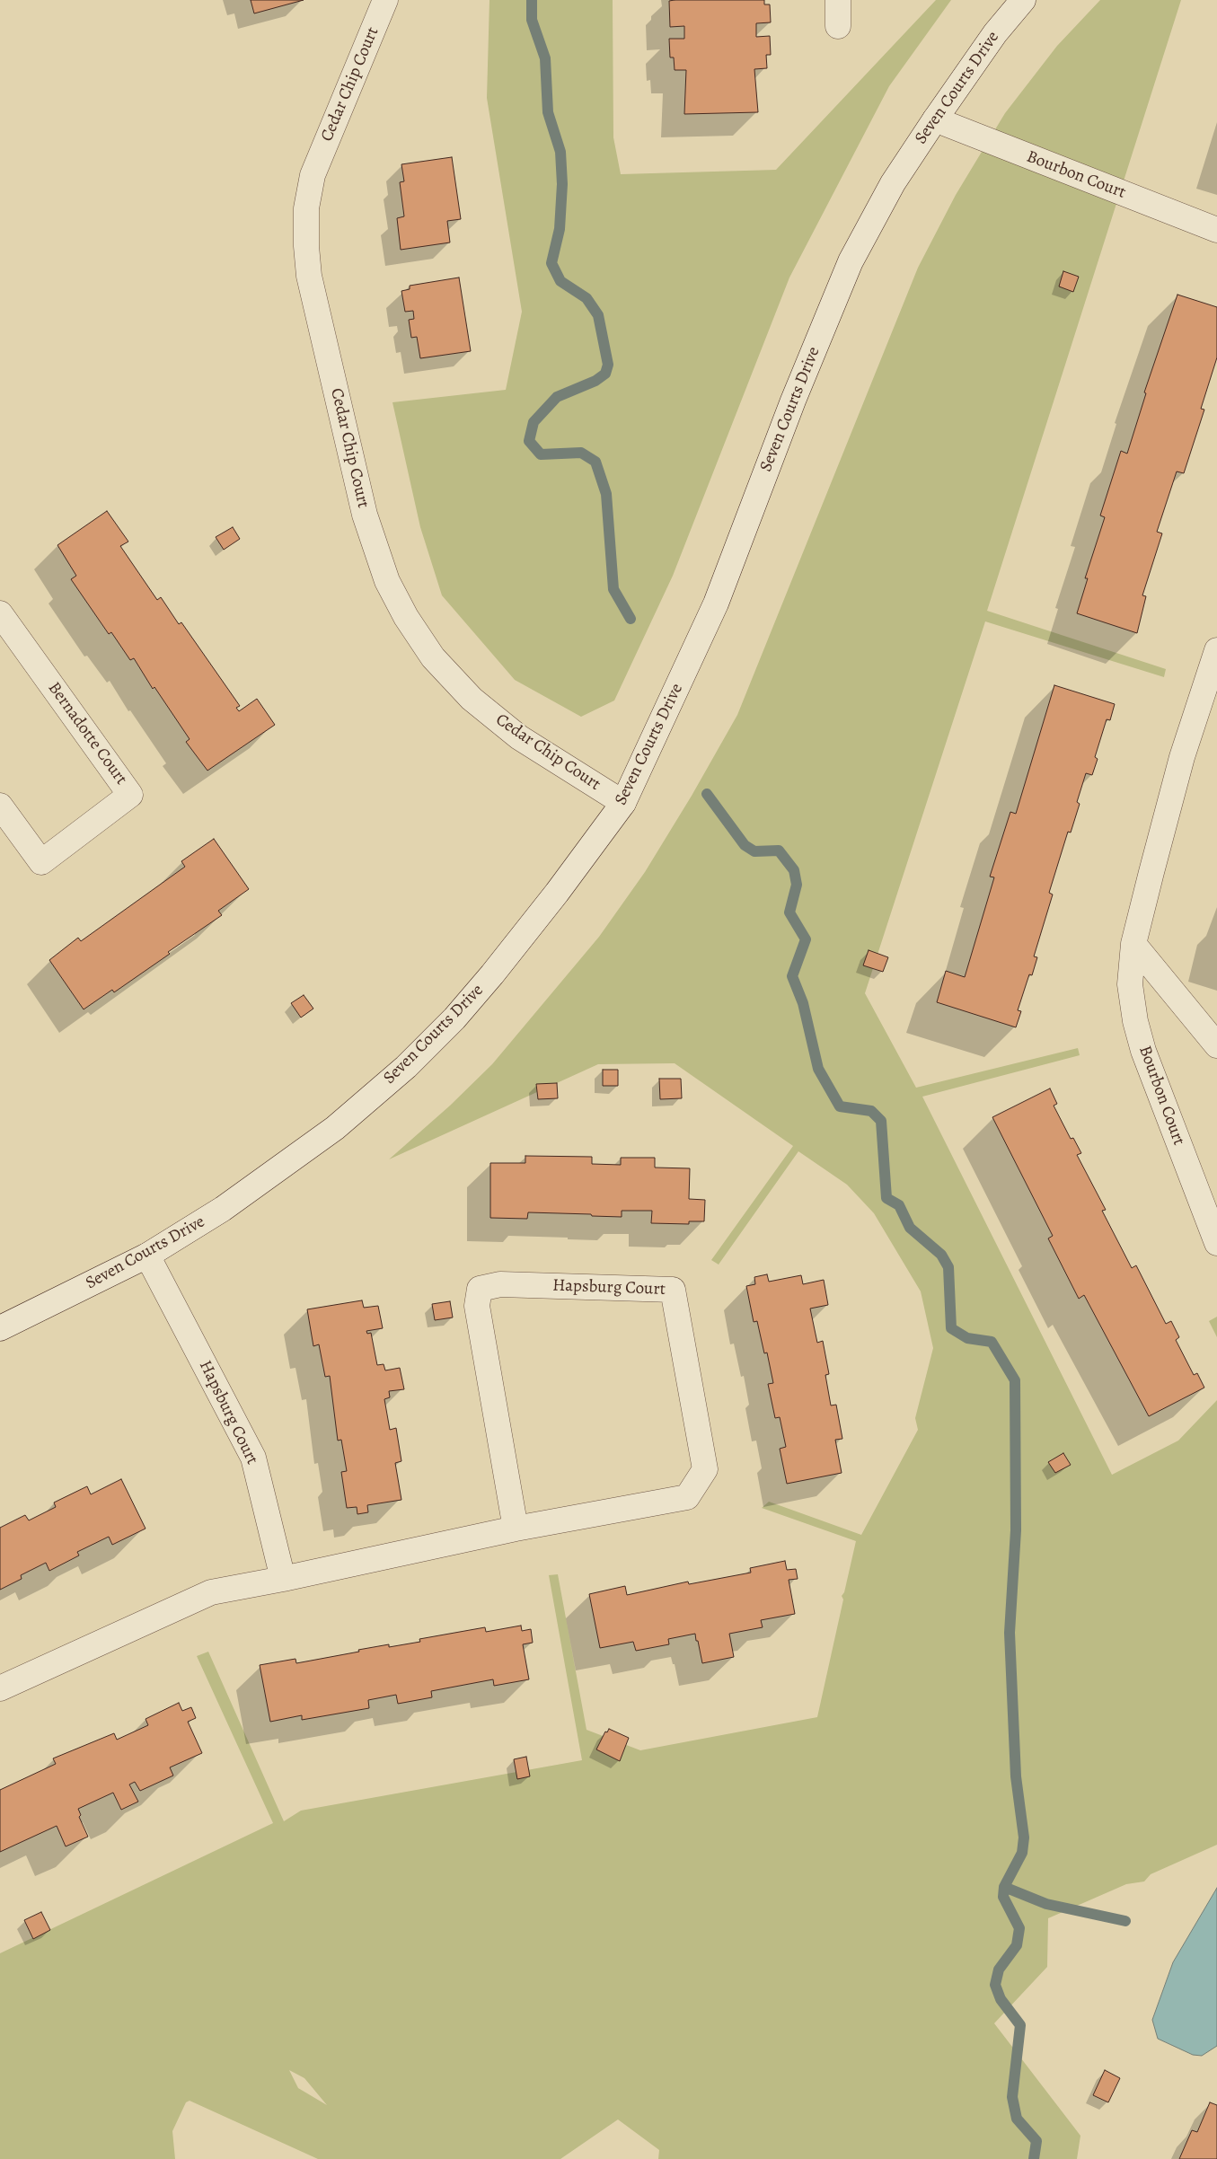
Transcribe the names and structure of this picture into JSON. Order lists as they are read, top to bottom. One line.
{"streets":{"street":["Cedar Chip Court","Seven Courts Drive","Bourbon Court","Bernadotte Court","Hapsburg Court"]},"crossings":[["Cedar Chip Court","Seven Courts Drive"],["Seven Courts Drive","Bourbon Court"],["Seven Courts Drive","Hapsburg Court"]]}
